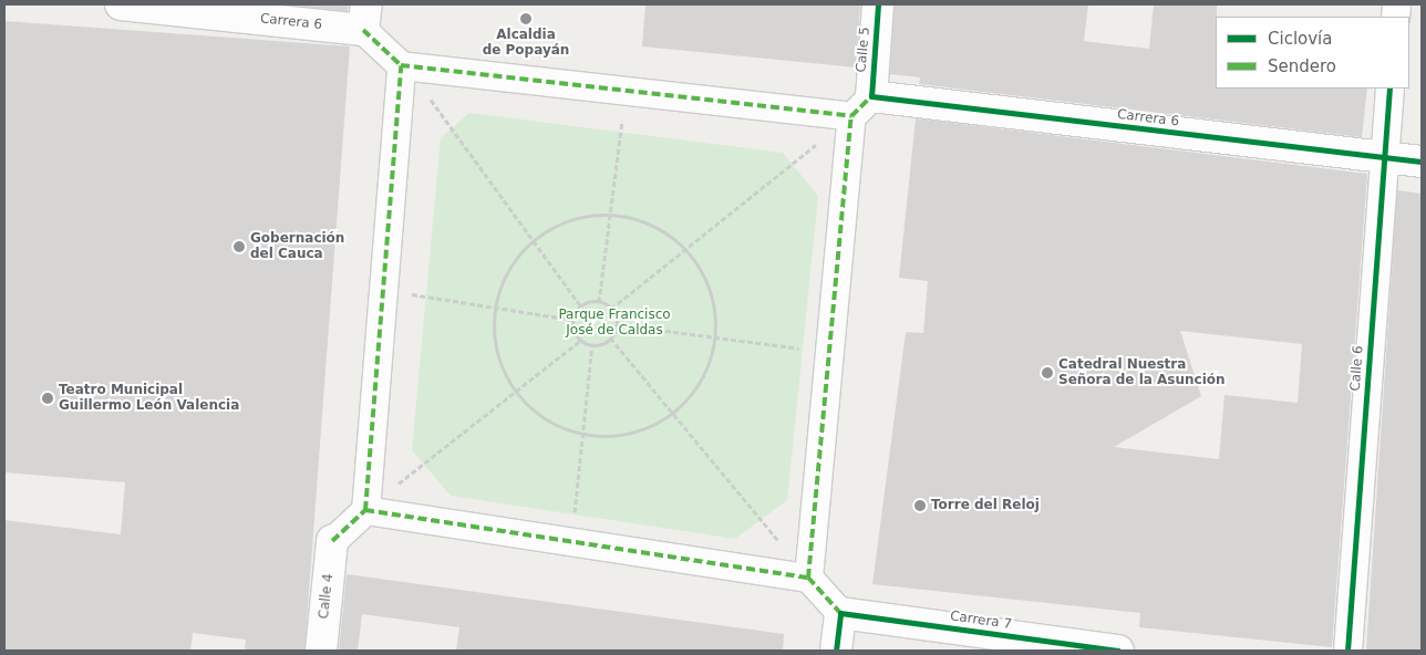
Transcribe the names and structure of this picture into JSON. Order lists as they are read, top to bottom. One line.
{"streets":{"street":["Carrera 6","Calle 5","Calle 6","Calle 4","Carrera 7"]},"crossings":[["Carrera 6","Calle 5"],["Carrera 6","Calle 6"]],"parks":["Parque Francisco José de Caldas"],"places":["Alcaldia de Popayán","Gobernación del Cauca","Catedral Nuestra Señora de la Asunción","Teatro Municipal Guillermo León Valencia","Torre del Reloj"],"legend":["Ciclovía","Sendero"]}
